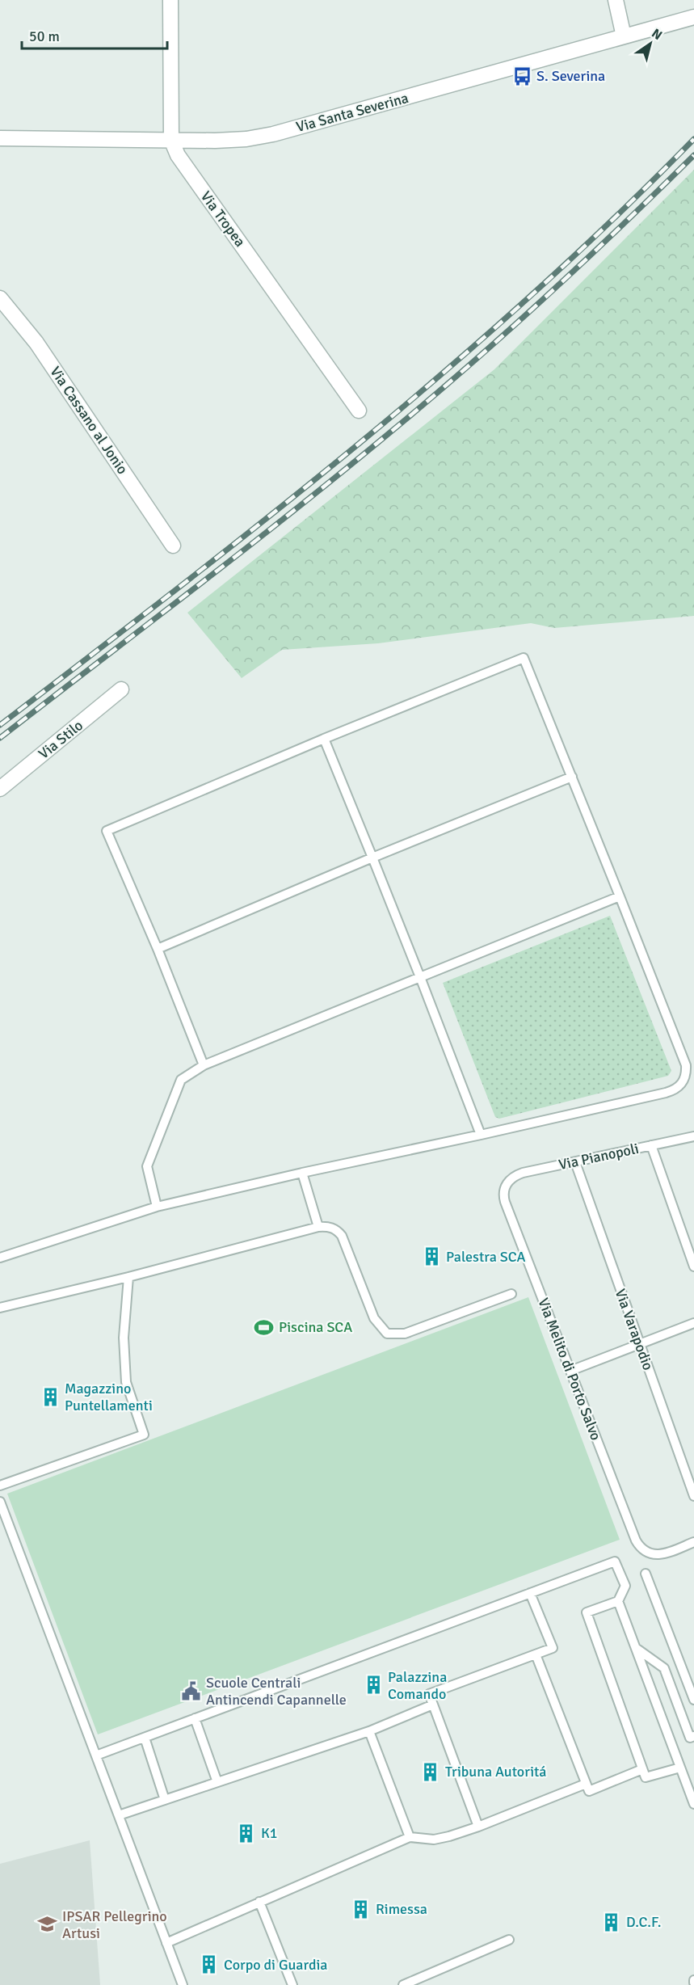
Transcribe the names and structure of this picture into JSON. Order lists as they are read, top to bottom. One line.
{"streets":{"street":["Via Santa Severina","Via Tropea","Via Cassano al Jonio","Via Stilo"],"lane":["Via Pianopoli","Via Varapodio","Via Melito di Porto Salvo"]},"crossings":[["Via Santa Severina","Via Tropea"],["Via Pianopoli","Via Varapodio"],["Via Pianopoli","Via Melito di Porto Salvo"]],"places":{"bus stop":["S. Severina"],"building":["Palestra SCA","Magazzino Puntellamenti","Palazzina Comando","Tribuna Autoritá","K1","Rimessa","D.C.F.","Corpo di Guardia"],"sports":["Piscina SCA"],"public building":["Scuole Centrali Antincendi Capannelle"],"school or university":["IPSAR Pellegrino Artusi"]},"scale_bar":"50 m","north":"top right"}
